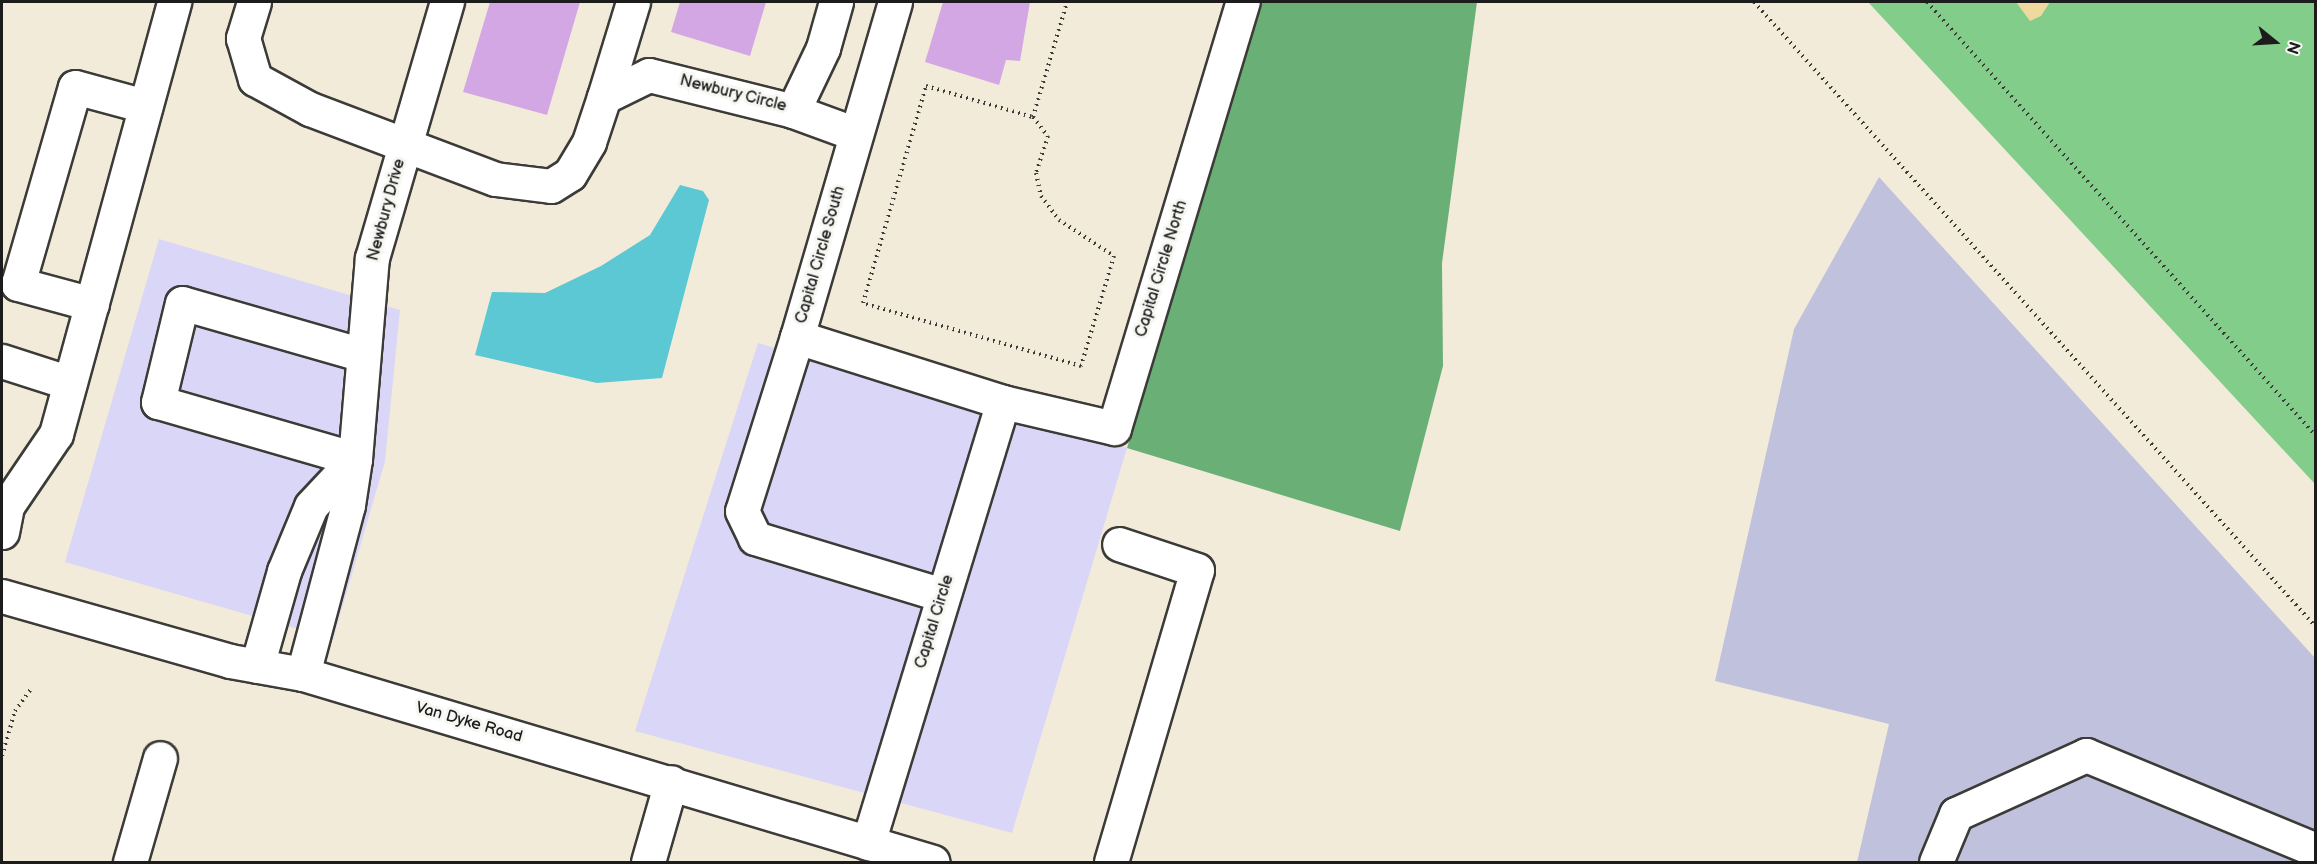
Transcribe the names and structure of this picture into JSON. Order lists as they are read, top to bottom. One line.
{"streets":{"street":["Newbury Circle","Newbury Drive","Capital Circle South","Capital Circle North","Capital Circle","Van Dyke Road"]},"crossings":[["Newbury Drive","Van Dyke Road"],["Capital Circle South","Capital Circle North"],["Capital Circle South","Capital Circle"],["Capital Circle North","Capital Circle"],["Capital Circle","Van Dyke Road"]],"north":"right"}
